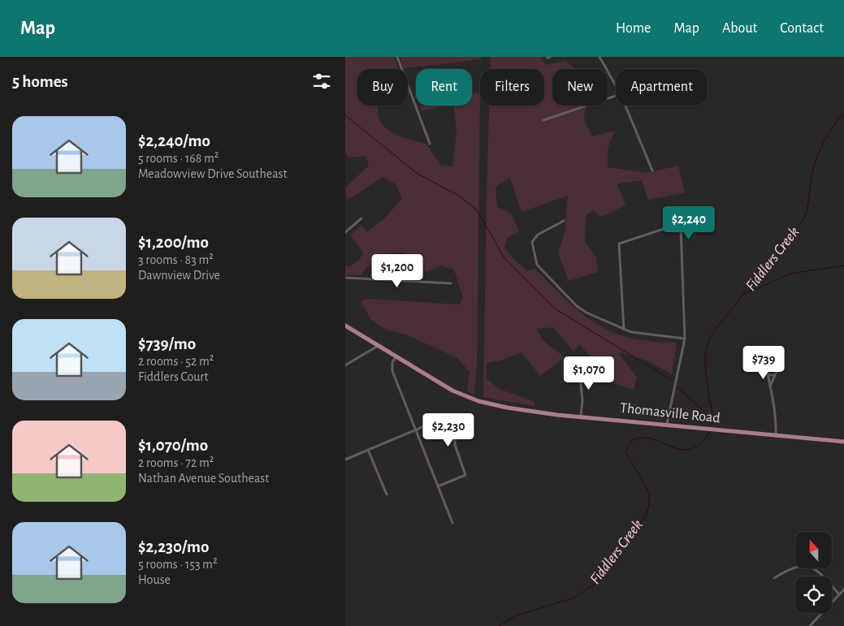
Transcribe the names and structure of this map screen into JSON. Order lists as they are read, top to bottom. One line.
{"streets":{"main road":["Thomasville Road"]},"water":["Fiddlers Creek"],"north":"top","page":{"header":"Map","nav":["Home","Map","About","Contact"],"heading":"5 homes","chip":["Buy","Rent","Filters","New","Apartment"],"list":[{"name":"$2,240/mo","note":"5 rooms · 168 m² · Meadowview Drive Southeast"},{"name":"$1,200/mo","note":"3 rooms · 83 m² · Dawnview Drive"},{"name":"$739/mo","note":"2 rooms · 52 m² · Fiddlers Court"},{"name":"$1,070/mo","note":"2 rooms · 72 m² · Nathan Avenue Southeast"},{"name":"$2,230/mo","note":"5 rooms · 153 m² · House"}],"price":["$2,240","$1,200","$739","$1,070","$2,230"]}}
